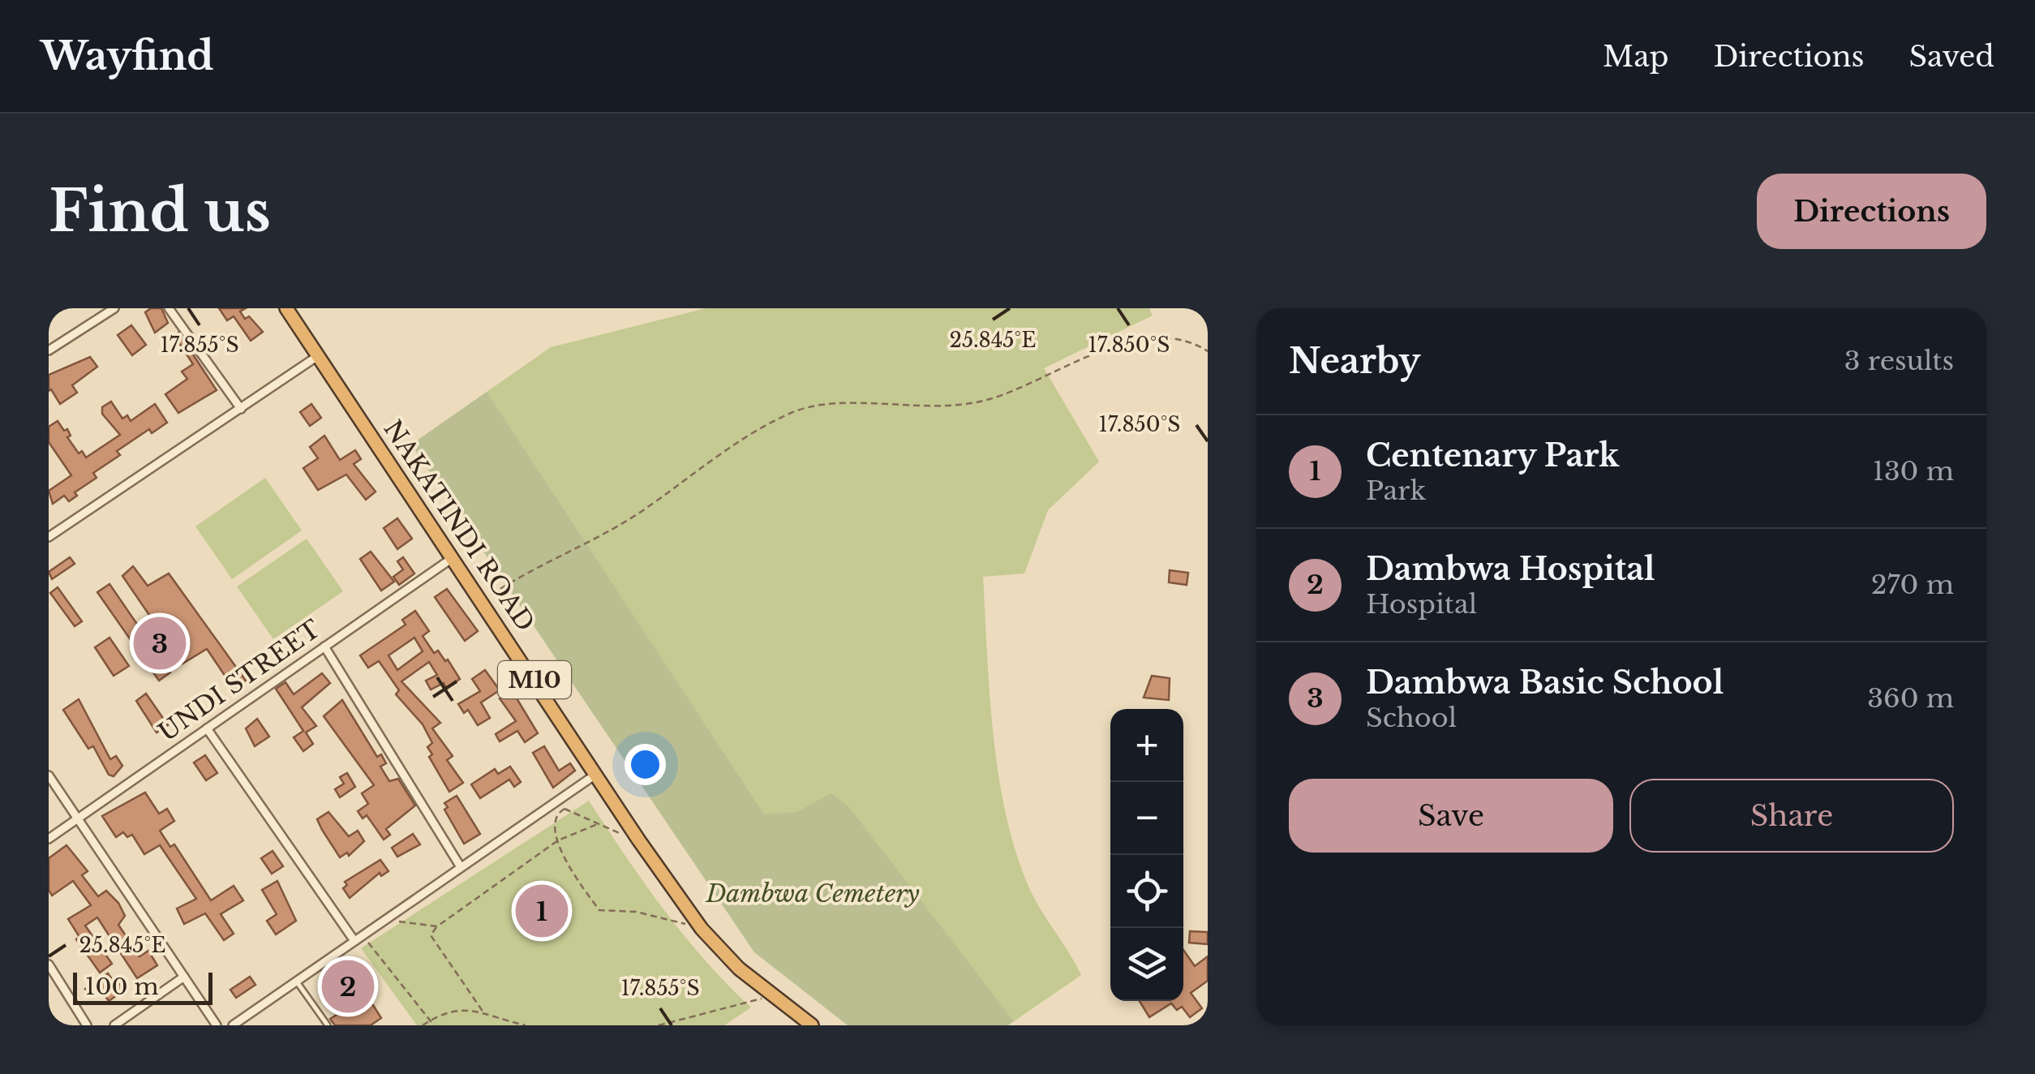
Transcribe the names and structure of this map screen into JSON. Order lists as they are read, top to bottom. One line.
{"streets":{"highway":["NAKATINDI ROAD","M10"],"street":["UNDI STREET"]},"crossings":[["NAKATINDI ROAD","UNDI STREET"]],"parks":["Dambwa Cemetery"],"scale_bar":"100 m","page":{"header":"Wayfind","nav":["Map","Directions","Saved"],"buttons":["Directions",["Save","Share"]],"title":"Find us","heading":["Nearby","3 results"],"list":[{"mark":"1","name":"Centenary Park","note":"Park","value":"130 m"},{"mark":"2","name":"Dambwa Hospital","note":"Hospital","value":"270 m"},{"mark":"3","name":"Dambwa Basic School","note":"School","value":"360 m"}],"pins":["3","1","2"],"map_buttons":["+","−"],"scale":"100 m"},"coordinates":["25.845°E","17.855°S","17.850°S"]}
